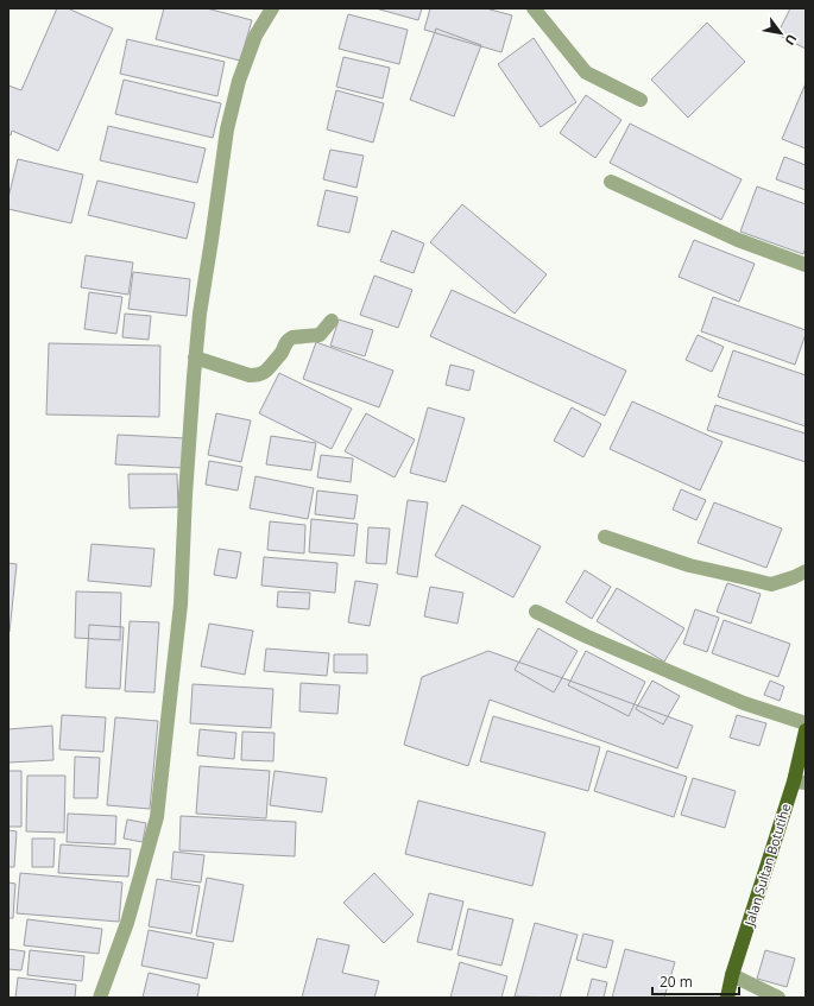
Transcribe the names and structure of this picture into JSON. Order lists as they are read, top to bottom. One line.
{"streets":{"main road":["Jalan Sultan Botutihe"]},"scale_bar":"20 m","north":"bottom right"}
